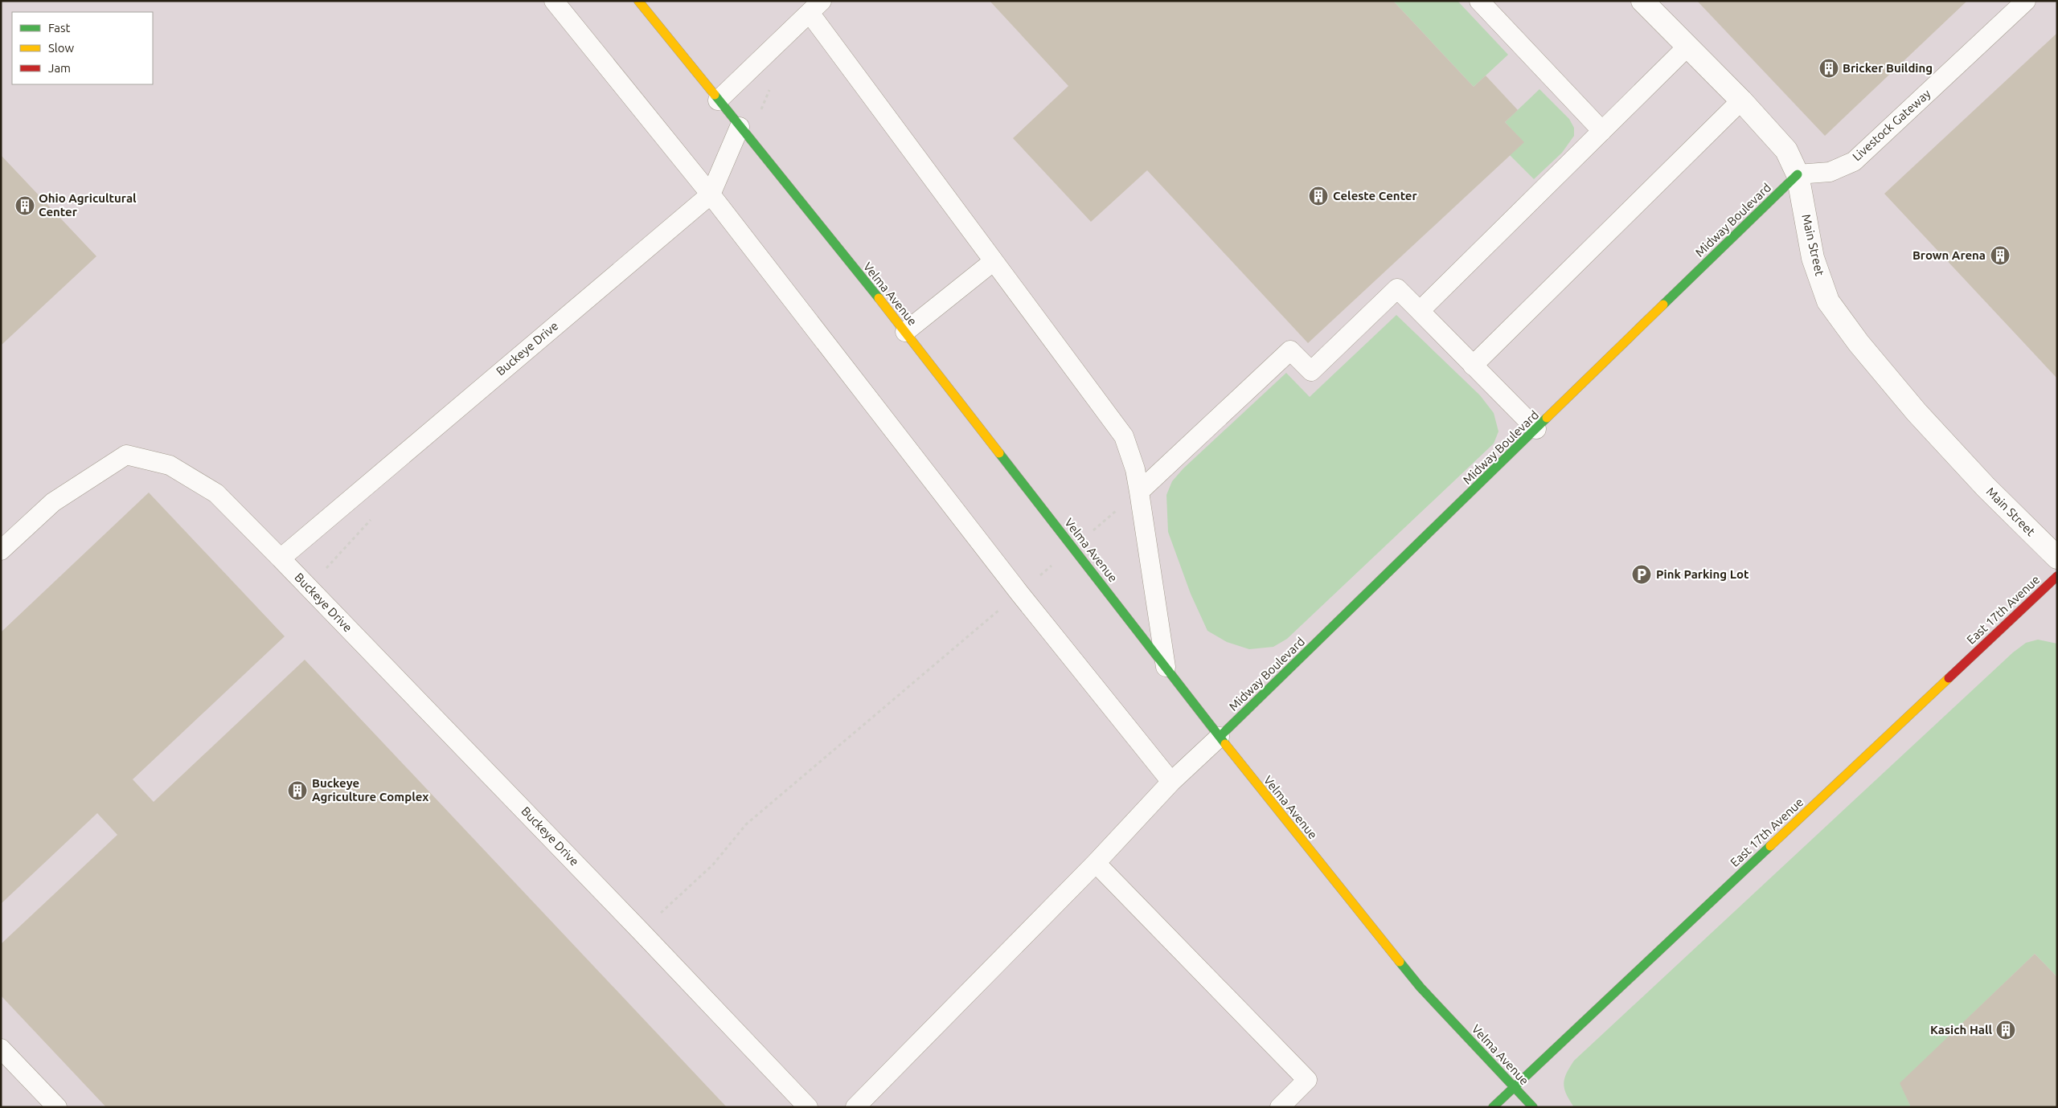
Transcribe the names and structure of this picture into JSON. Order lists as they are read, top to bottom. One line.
{"streets":{"street":["Midway Boulevard","Main Street","Velma Avenue","East 17th Avenue"],"lane":["Livestock Gateway","Buckeye Drive"]},"crossings":[["Livestock Gateway","Midway Boulevard"],["Livestock Gateway","Main Street"],["Midway Boulevard","Main Street"],["Midway Boulevard","Velma Avenue"],["Velma Avenue","Buckeye Drive"],["Velma Avenue","East 17th Avenue"]],"places":{"building":["Bricker Building","Celeste Center","Ohio Agricultural Center","Brown Arena","Buckeye Agriculture Complex","Kasich Hall"],"parking":["Pink Parking Lot"]},"legend":["Fast","Slow","Jam"]}
